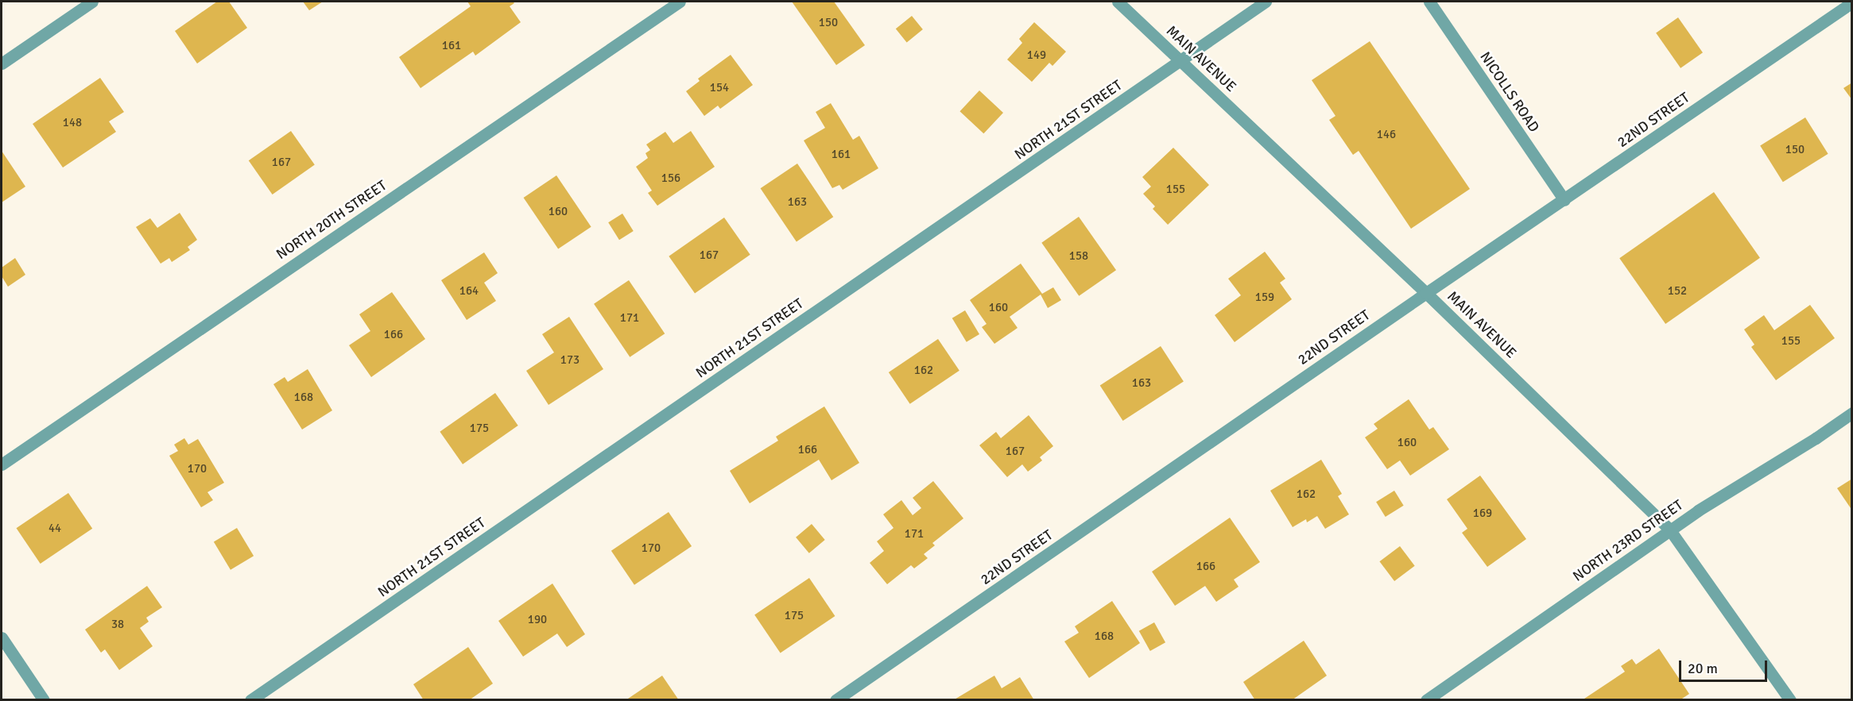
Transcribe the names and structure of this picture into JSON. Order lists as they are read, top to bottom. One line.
{"streets":{"street":["MAIN AVENUE","NICOLLS ROAD","NORTH 21ST STREET","22ND STREET","NORTH 20TH STREET","NORTH 23RD STREET"]},"crossings":[["MAIN AVENUE","NORTH 21ST STREET"],["MAIN AVENUE","22ND STREET"],["MAIN AVENUE","NORTH 23RD STREET"],["NICOLLS ROAD","22ND STREET"]],"house_numbers":["150","161","149","154","148","146","150","161","167","156","155","163","160","167","158","164","152","159","160","171","166","155","173","162","163","168","175","160","166","167","170","162","169","44","171","170","166","175","190","38","168"],"scale_bar":"20 m"}
